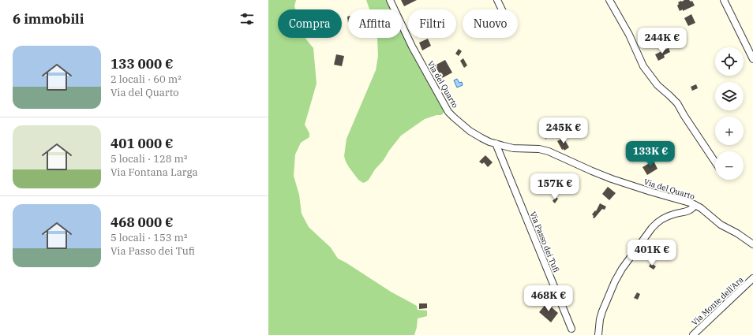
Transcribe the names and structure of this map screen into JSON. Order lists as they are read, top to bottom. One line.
{"streets":{"street":["Via del Quarto","Via Passo dei Tufi","Via Monte dell'Ara"]},"crossings":[["Via del Quarto","Via Passo dei Tufi"]],"page":{"heading":"6 immobili","chip":["Compra","Affitta","Filtri","Nuovo"],"price":["244K €","245K €","133K €","157K €","401K €","468K €"],"list":[{"name":"133 000 €","note":"2 locali · 60 m² · Via del Quarto"},{"name":"401 000 €","note":"5 locali · 128 m² · Via Fontana Larga"},{"name":"468 000 €","note":"5 locali · 153 m² · Via Passo dei Tufi"}],"map_buttons":["+","−"]}}
